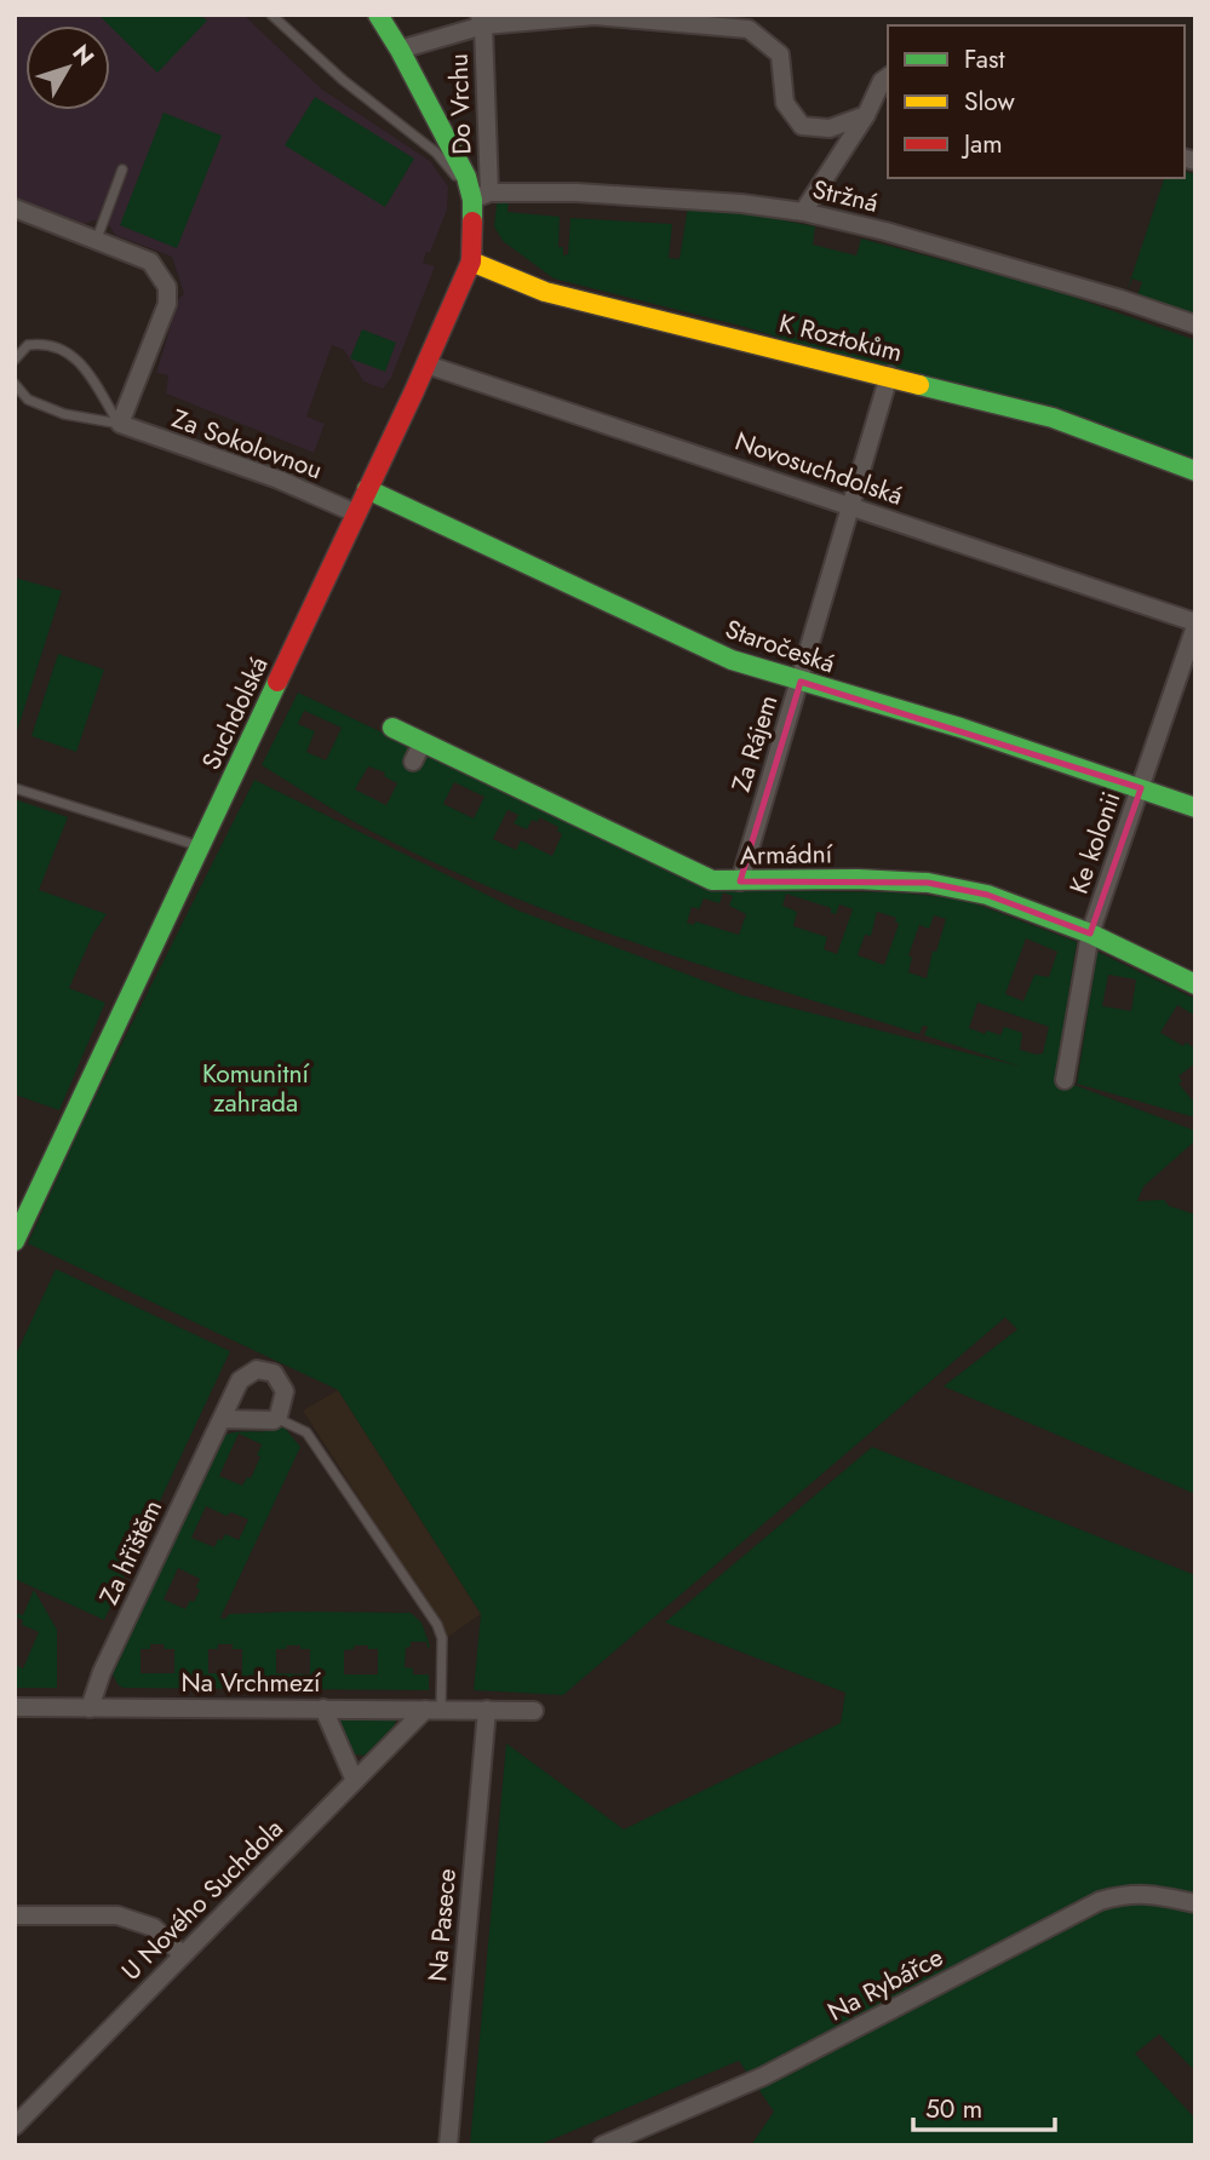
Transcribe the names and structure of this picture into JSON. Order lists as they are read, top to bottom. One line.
{"streets":{"street":["Do Vrchu","Stržná","K Roztokům","Za Sokolovnou","Novosuchdolská","Staročeská","Suchdolská","Za Rájem","Ke kolonii","Armádní","Za hřištěm","Na Vrchmezí","U Nového Suchdola","Na Pasece","Na Rybářce"]},"crossings":[["Do Vrchu","Stržná"],["Do Vrchu","Suchdolská"],["Stržná","Suchdolská"],["K Roztokům","Suchdolská"],["K Roztokům","Za Rájem"],["Za Sokolovnou","Suchdolská"],["Novosuchdolská","Suchdolská"],["Novosuchdolská","Za Rájem"],["Novosuchdolská","Ke kolonii"],["Staročeská","Suchdolská"],["Staročeská","Za Rájem"],["Staročeská","Ke kolonii"],["Za Rájem","Armádní"],["Ke kolonii","Armádní"],["Za hřištěm","Na Vrchmezí"],["Na Vrchmezí","U Nového Suchdola"],["Na Vrchmezí","Na Pasece"]],"parks":["Komunitní zahrada"],"legend":["Fast","Slow","Jam"],"scale_bar":"50 m","north":"top right"}
